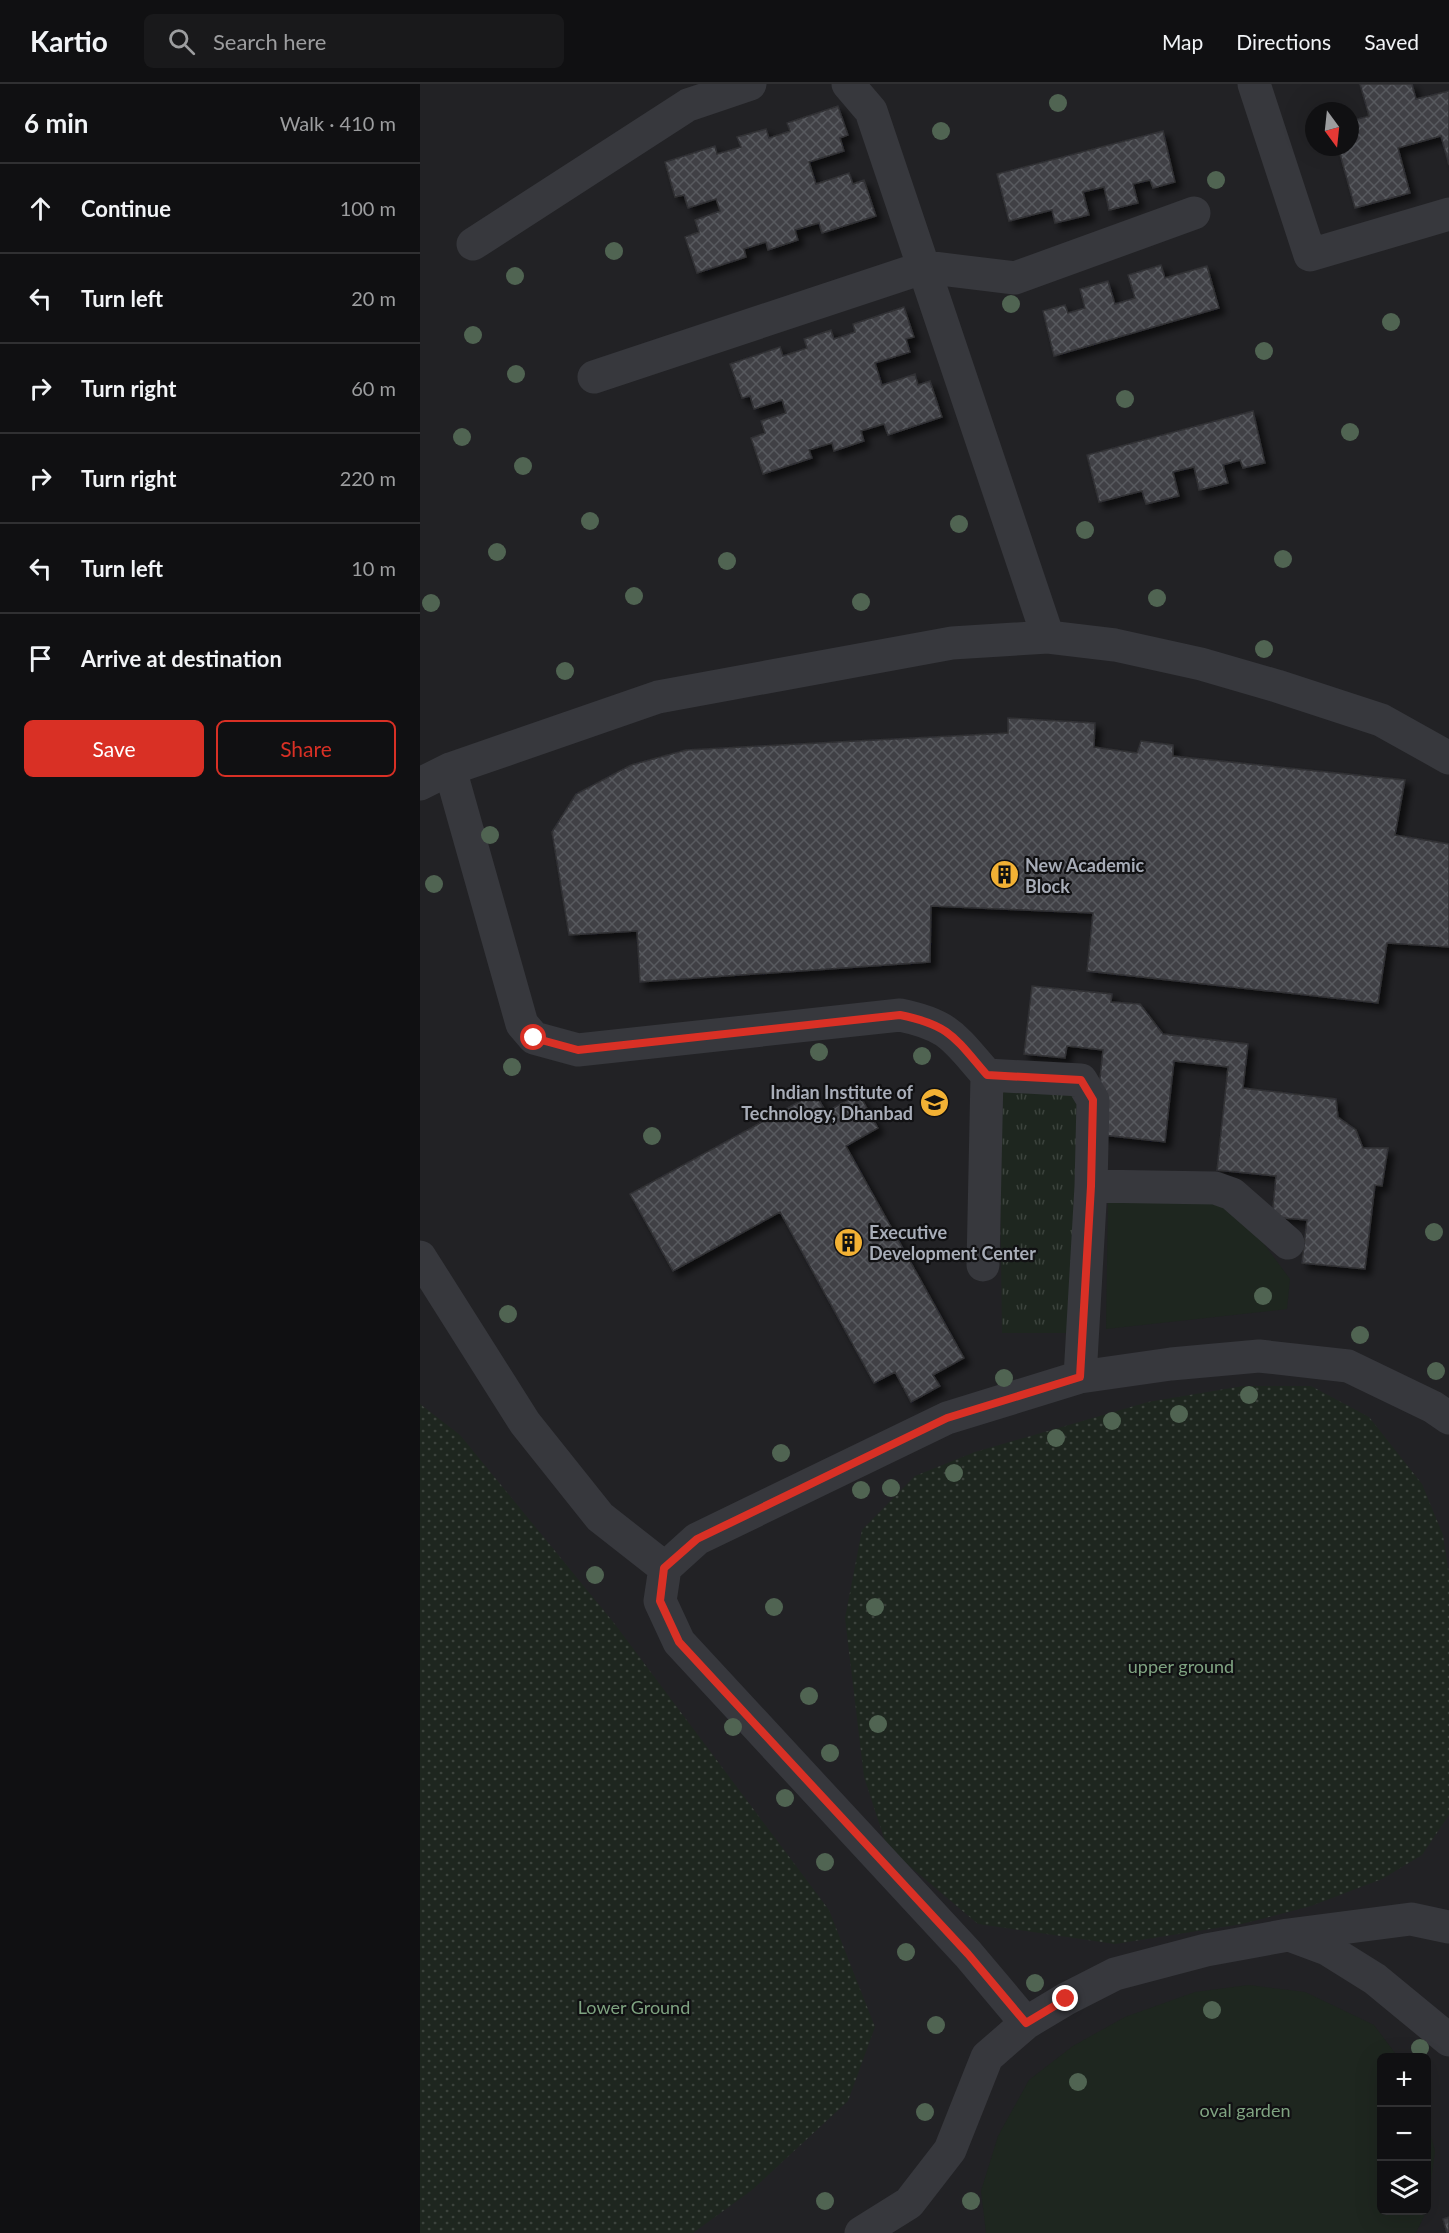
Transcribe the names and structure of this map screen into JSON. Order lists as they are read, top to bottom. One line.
{"parks":["upper ground","Lower Ground","oval garden"],"places":{"building":["New Academic Block","Executive Development Center"],"school or university":["Indian Institute of Technology, Dhanbad"]},"north":"bottom","page":{"header":"Kartio","search":"Search here","nav":["Map","Directions","Saved"],"heading":["6 min","Walk · 410 m"],"list":[["Continue","100 m"],["Turn left","20 m"],["Turn right","60 m"],["Turn right","220 m"],["Turn left","10 m"],"Arrive at destination"],"buttons":["Save","Share"],"map_buttons":["+","−"]}}
